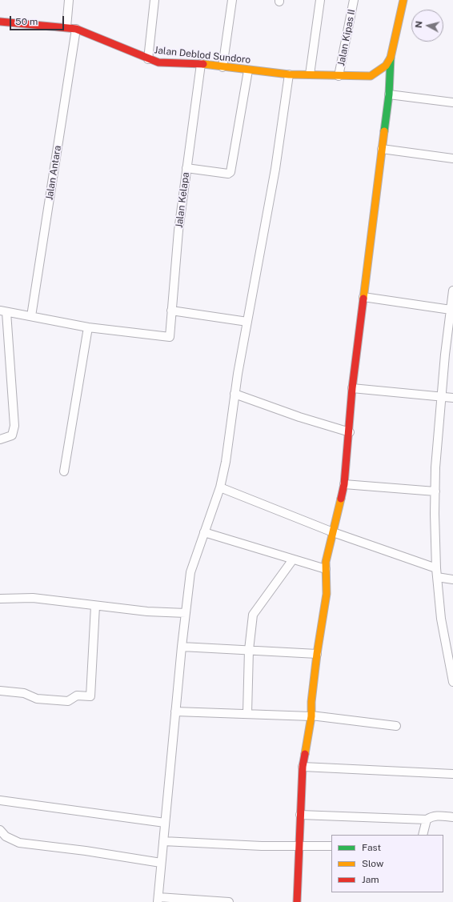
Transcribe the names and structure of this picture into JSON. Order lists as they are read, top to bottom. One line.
{"streets":{"street":["Jalan Kipas II","Jalan Deblod Sundoro","Jalan Antara","Jalan Kelapa"]},"crossings":[["Jalan Kipas II","Jalan Deblod Sundoro"],["Jalan Deblod Sundoro","Jalan Antara"],["Jalan Deblod Sundoro","Jalan Kelapa"]],"legend":["Fast","Slow","Jam"],"scale_bar":"50 m","north":"left"}
